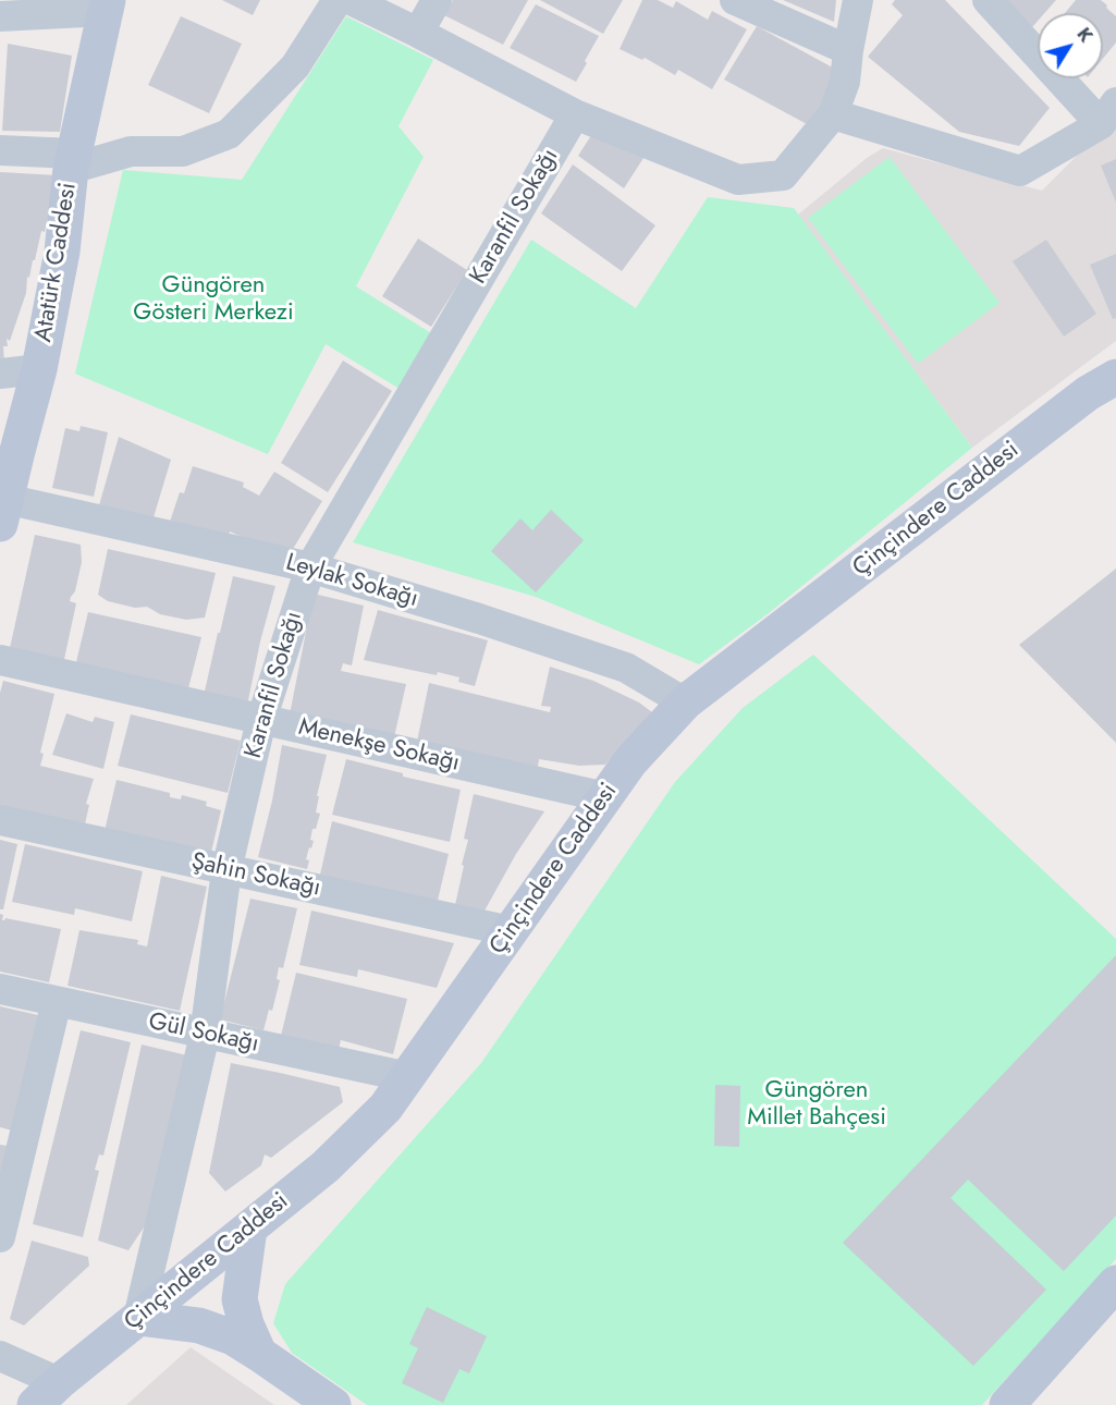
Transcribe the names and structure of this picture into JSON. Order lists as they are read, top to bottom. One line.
{"streets":{"main road":["Atatürk Caddesi","Çinçindere Caddesi"],"street":["Karanfil Sokağı","Leylak Sokağı","Menekşe Sokağı","Şahin Sokağı","Gül Sokağı"]},"crossings":[["Karanfil Sokağı","Çinçindere Caddesi"],["Karanfil Sokağı","Leylak Sokağı"],["Karanfil Sokağı","Menekşe Sokağı"],["Karanfil Sokağı","Şahin Sokağı"],["Karanfil Sokağı","Gül Sokağı"],["Atatürk Caddesi","Leylak Sokağı"],["Çinçindere Caddesi","Leylak Sokağı"],["Çinçindere Caddesi","Menekşe Sokağı"],["Çinçindere Caddesi","Şahin Sokağı"],["Çinçindere Caddesi","Gül Sokağı"]],"parks":["Güngören Gösteri Merkezi","Güngören Millet Bahçesi"],"north":"top right"}
